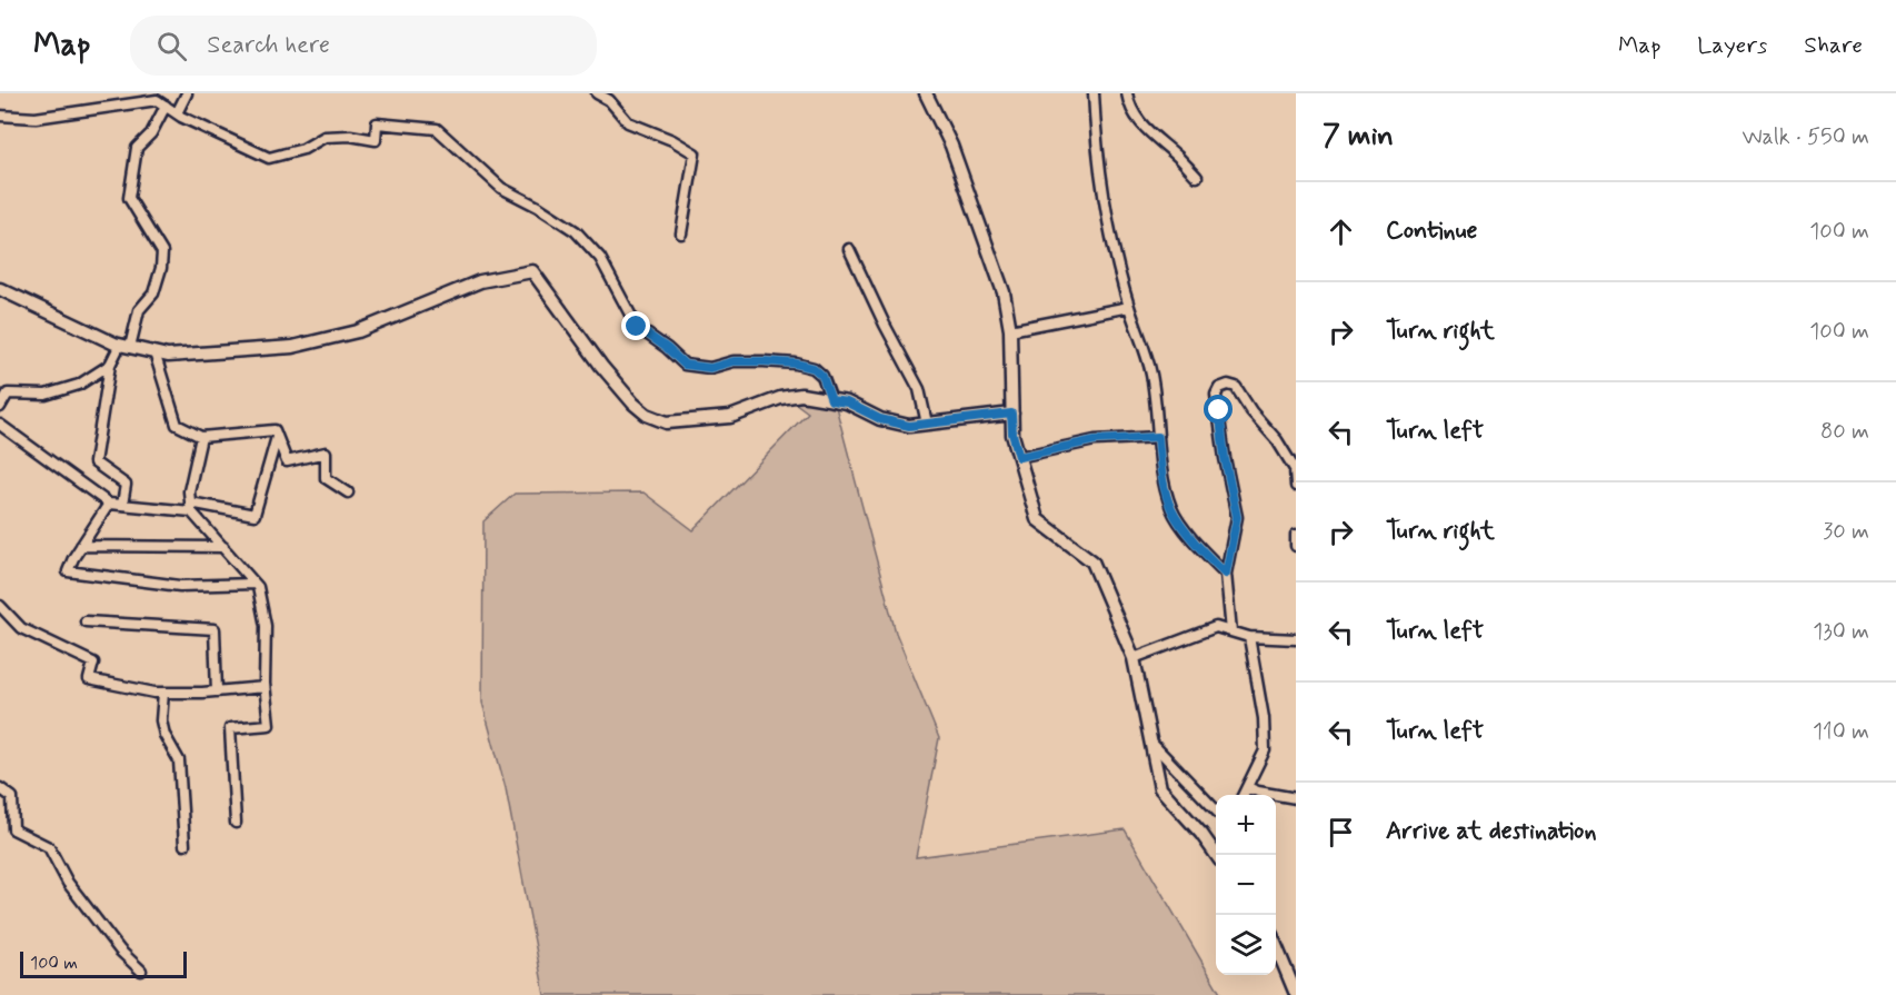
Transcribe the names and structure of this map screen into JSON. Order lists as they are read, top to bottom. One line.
{"scale_bar":"100 m","page":{"header":"Map","search":"Search here","nav":["Map","Layers","Share"],"heading":["7 min","Walk · 550 m"],"list":[["Continue","100 m"],["Turn right","100 m"],["Turn left","80 m"],["Turn right","30 m"],["Turn left","130 m"],["Turn left","110 m"],"Arrive at destination"],"map_buttons":["+","−"],"scale":"100 m"}}
